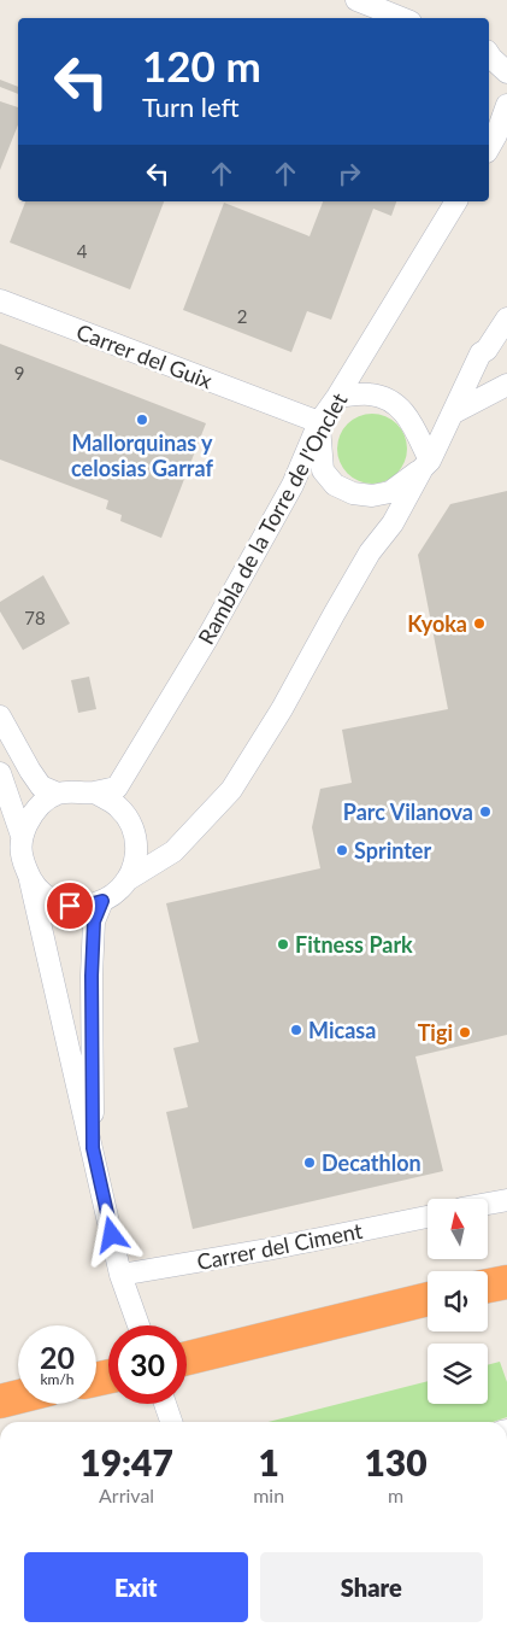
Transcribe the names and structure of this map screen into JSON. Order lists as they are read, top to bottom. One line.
{"streets":{"street":["Carrer del Guix","Rambla de la Torre de l'Onclet","Carrer del Ciment"]},"crossings":[["Carrer del Guix","Rambla de la Torre de l'Onclet"]],"places":["Mallorquinas y celosias Garraf","Kyoka","Parc Vilanova","Sprinter","Fitness Park","Micasa","Tigi","Decathlon"],"house_numbers":["4","2","9","78"],"north":"top","page":{"turn":["120 m","Turn left"],"speed":"20 km/h","limit":"30","eta":["19:47","Arrival","1","min","130","m"],"buttons":["Exit","Share"]}}
